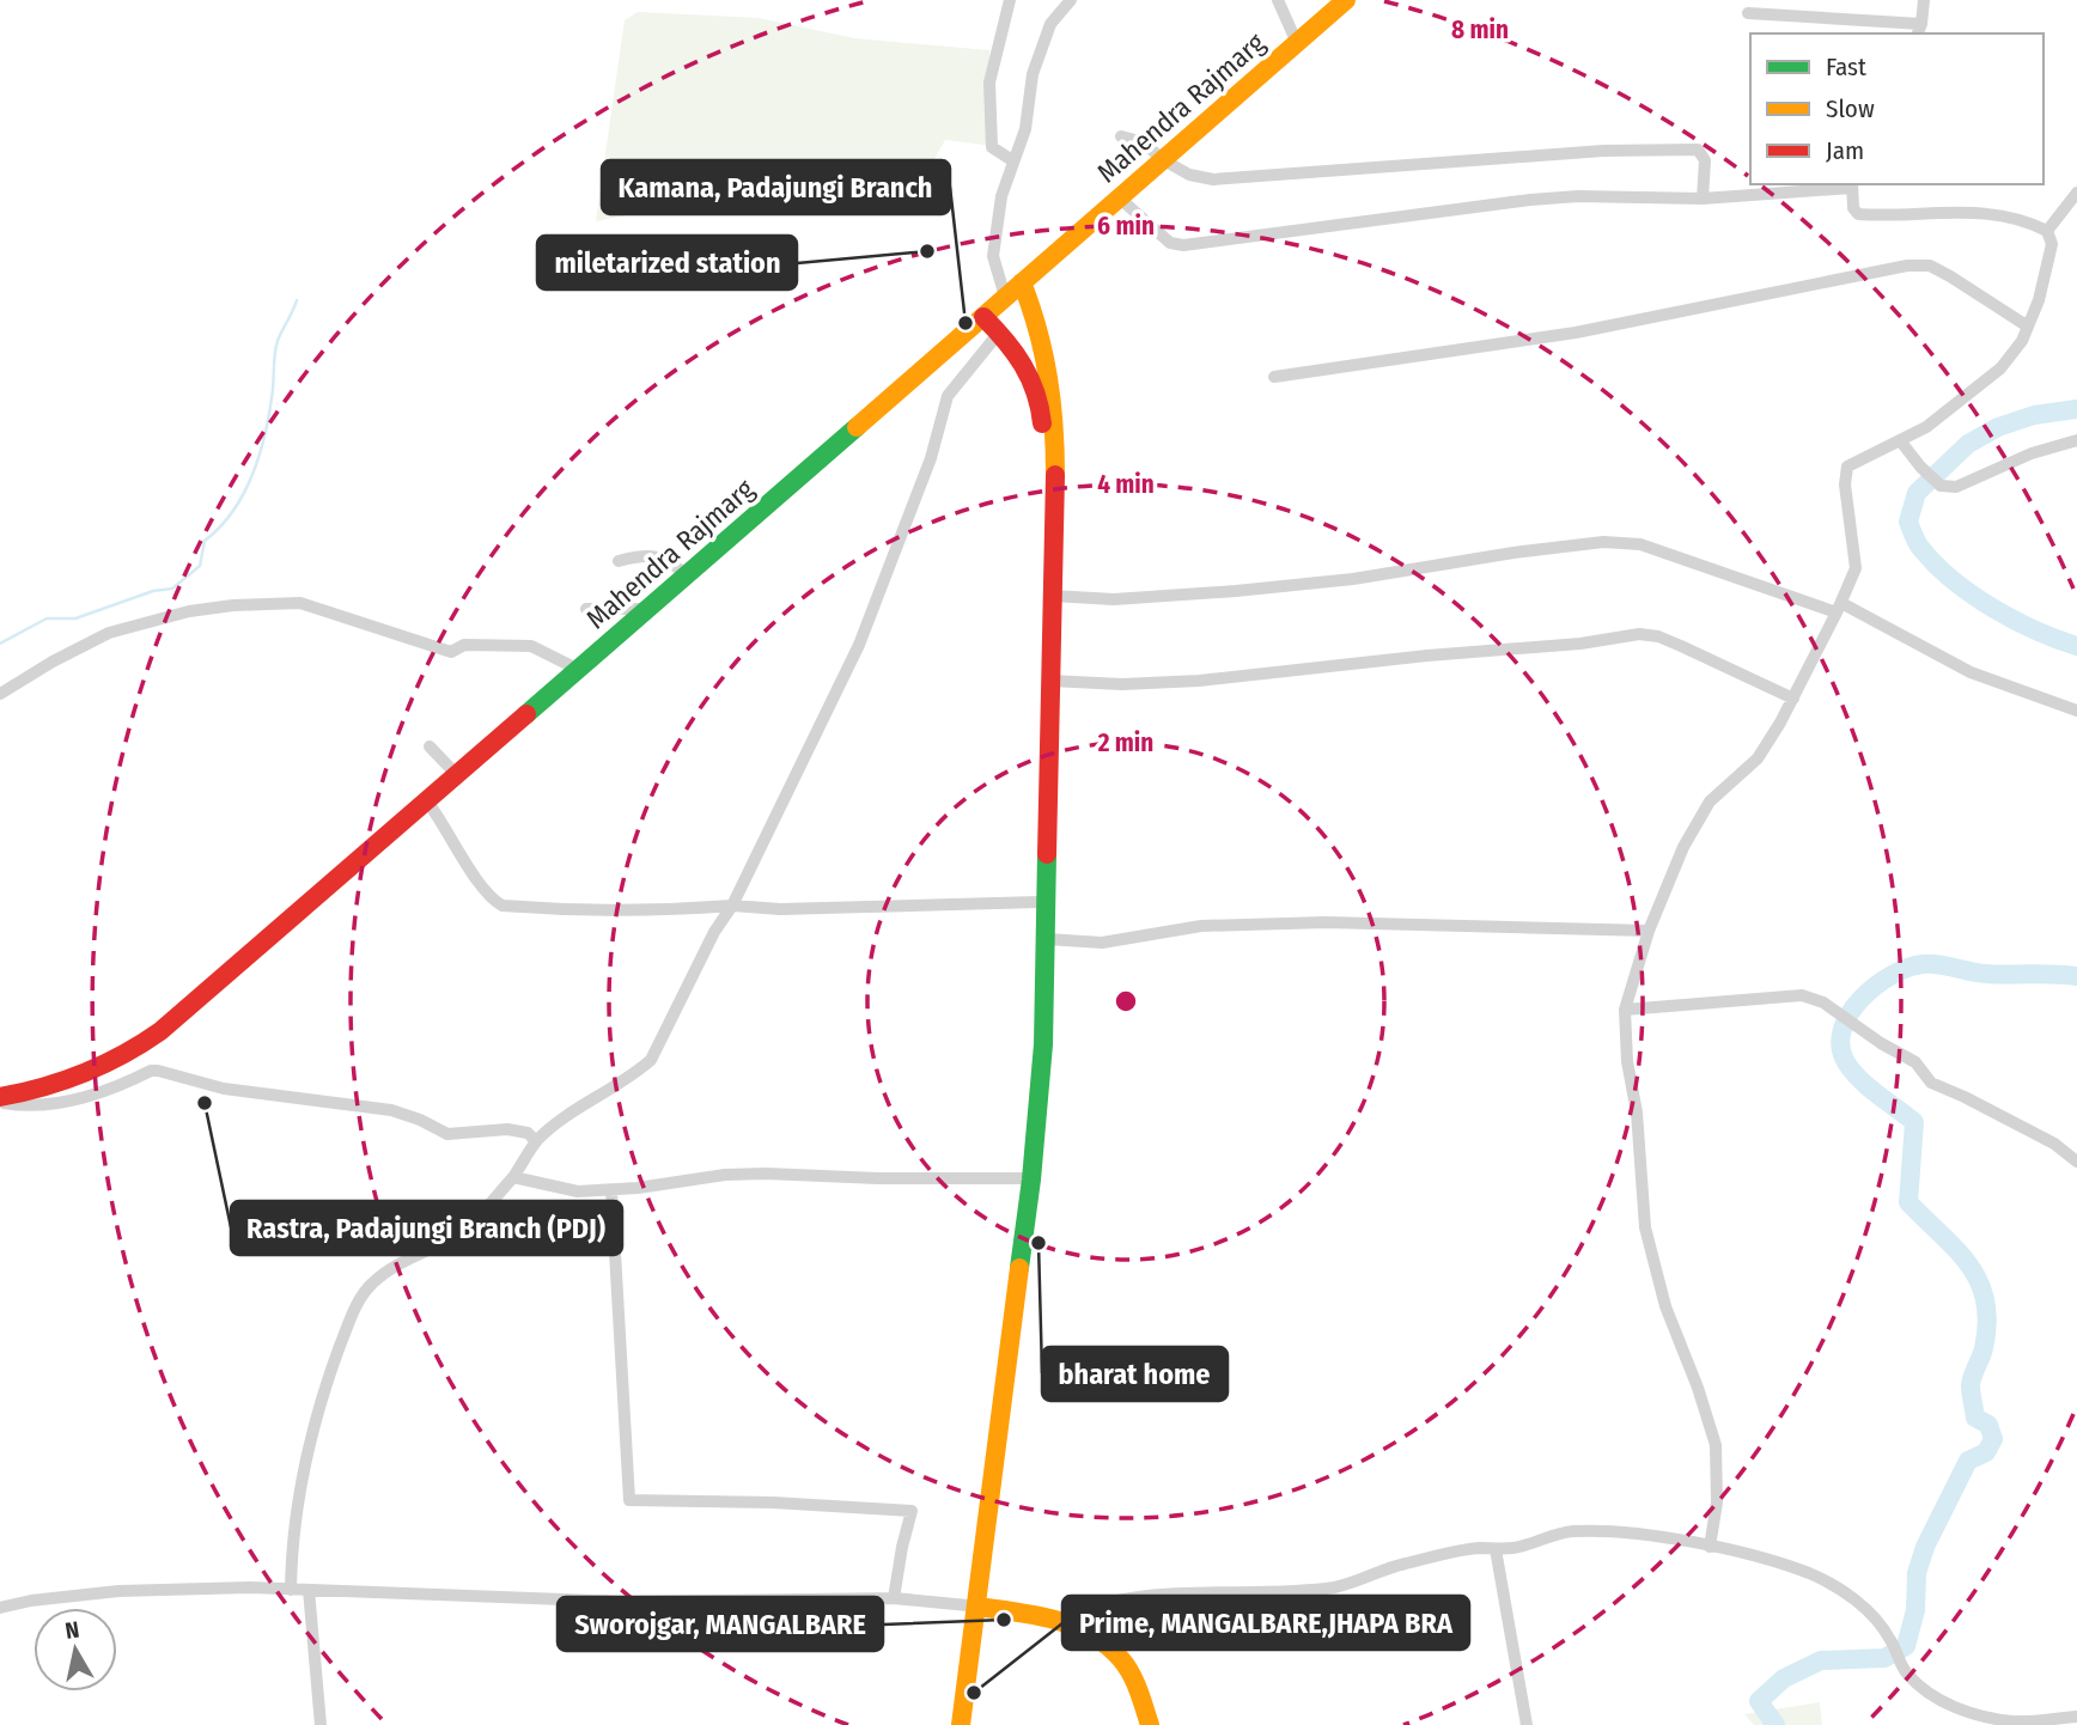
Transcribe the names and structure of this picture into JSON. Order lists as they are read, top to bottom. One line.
{"streets":{"main road":["Mahendra Rajmarg"]},"places":["miletarized station","Kamana, Padajungi Branch","Rastra, Padajungi Branch (PDJ)","bharat home","Sworojgar, MANGALBARE","Prime, MANGALBARE,JHAPA BRA"],"legend":["Fast","Slow","Jam"],"north":"top","rings":["8 min","6 min","4 min","2 min"]}
